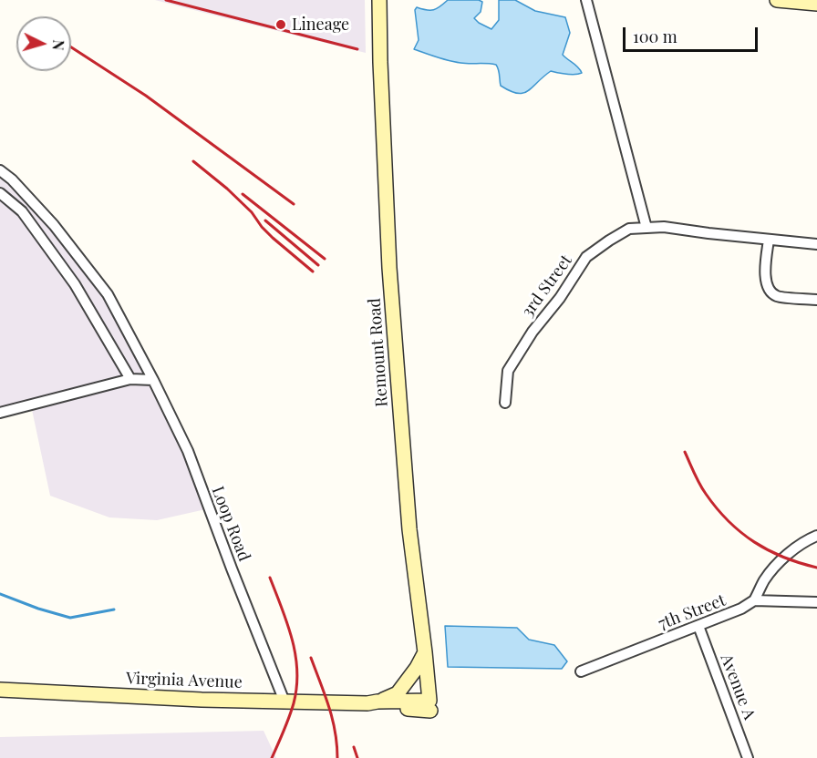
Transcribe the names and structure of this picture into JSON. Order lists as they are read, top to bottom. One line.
{"streets":{"main road":["Remount Road","Virginia Avenue"],"street":["3rd Street","Loop Road","7th Street","Avenue A"]},"crossings":[["Remount Road","Virginia Avenue"],["Loop Road","Virginia Avenue"],["7th Street","Avenue A"]],"places":["Lineage"],"scale_bar":"100 m","north":"right"}
